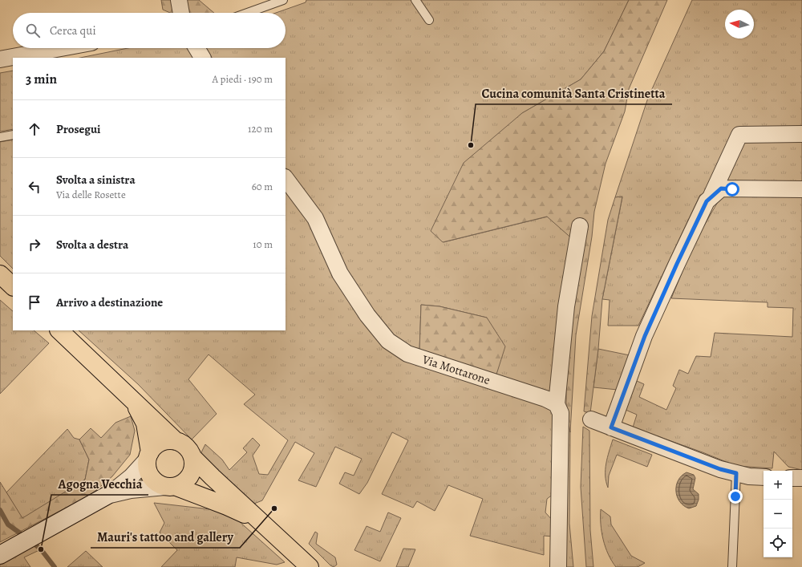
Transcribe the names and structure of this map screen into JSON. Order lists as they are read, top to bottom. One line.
{"streets":{"street":["Via Mottarone"]},"places":["Cucina comunità Santa Cristinetta","Mauri's tattoo and gallery","Agogna Vecchia"],"north":"left","page":{"search":"Cerca qui","heading":["3 min","A piedi · 190 m"],"list":[["Prosegui","120 m"],["Svolta a sinistra","Via delle Rosette","60 m"],["Svolta a destra","10 m"],"Arrivo a destinazione"],"map_buttons":["+","−"]}}
